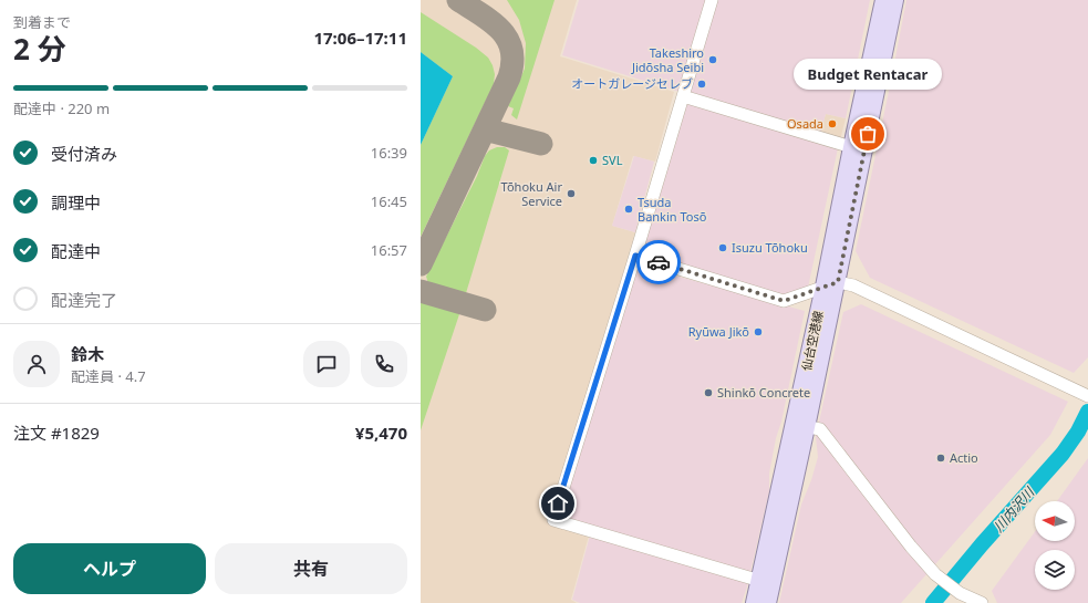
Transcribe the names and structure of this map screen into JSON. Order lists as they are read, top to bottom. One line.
{"streets":{"main road":["仙台空港線"]},"water":["川内沢川"],"places":["Takeshiro Jidōsha Seibi","オートガレージセレブ","Osada","Budget Rentacar","SVL","Tōhoku Air Service","Tsuda Bankin Tosō","Isuzu Tōhoku","Ryūwa Jikō","Shinkō Concrete","Actio"],"north":"left","page":{"heading":["2 分","到着まで","17:06–17:11"],"panel":["鈴木","配達員 · 4.7","注文 #1829","¥5,470"],"bubble":"Budget Rentacar","bar":"配達中 · 220 m","list":[["受付済み","16:39"],["調理中","16:45"],["配達中","16:57"],"配達完了"],"buttons":["ヘルプ","共有"]}}
